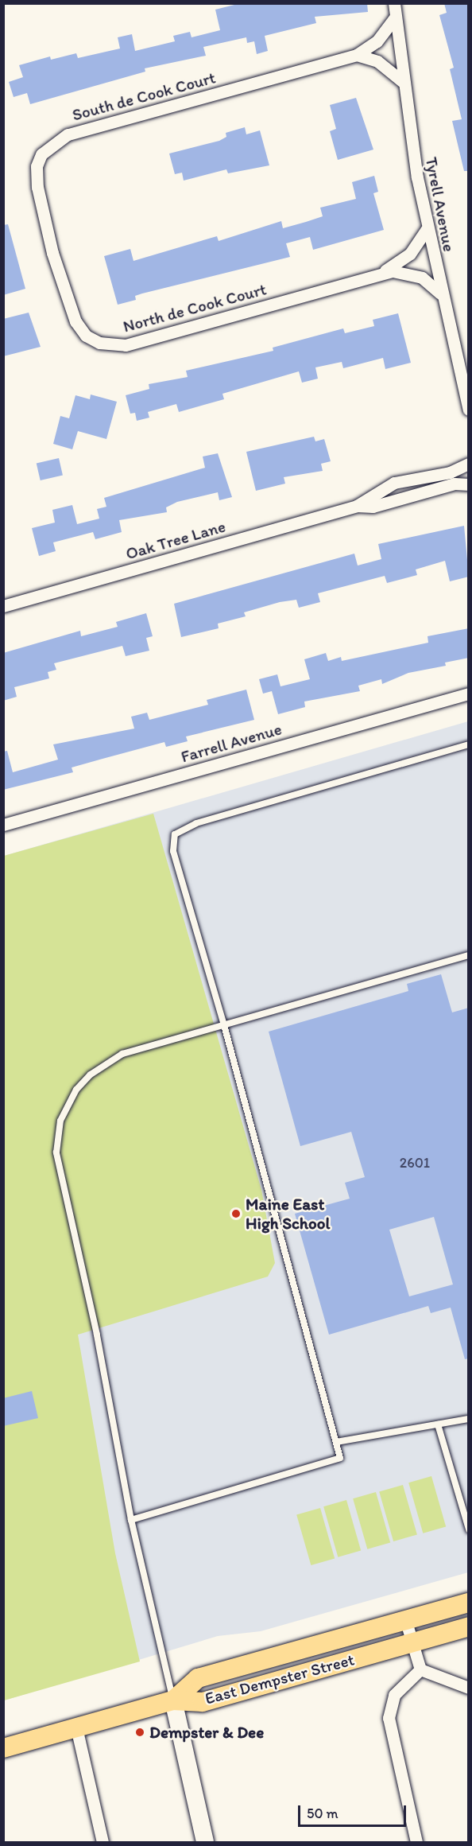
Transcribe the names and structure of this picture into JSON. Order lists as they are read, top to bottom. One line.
{"streets":{"main road":["East Dempster Street"],"street":["South de Cook Court","Tyrell Avenue","North de Cook Court","Oak Tree Lane","Farrell Avenue"]},"crossings":[["South de Cook Court","Tyrell Avenue"],["South de Cook Court","North de Cook Court"],["Tyrell Avenue","North de Cook Court"]],"places":["Maine East High School","Dempster & Dee"],"house_numbers":["2601"],"scale_bar":"50 m"}
